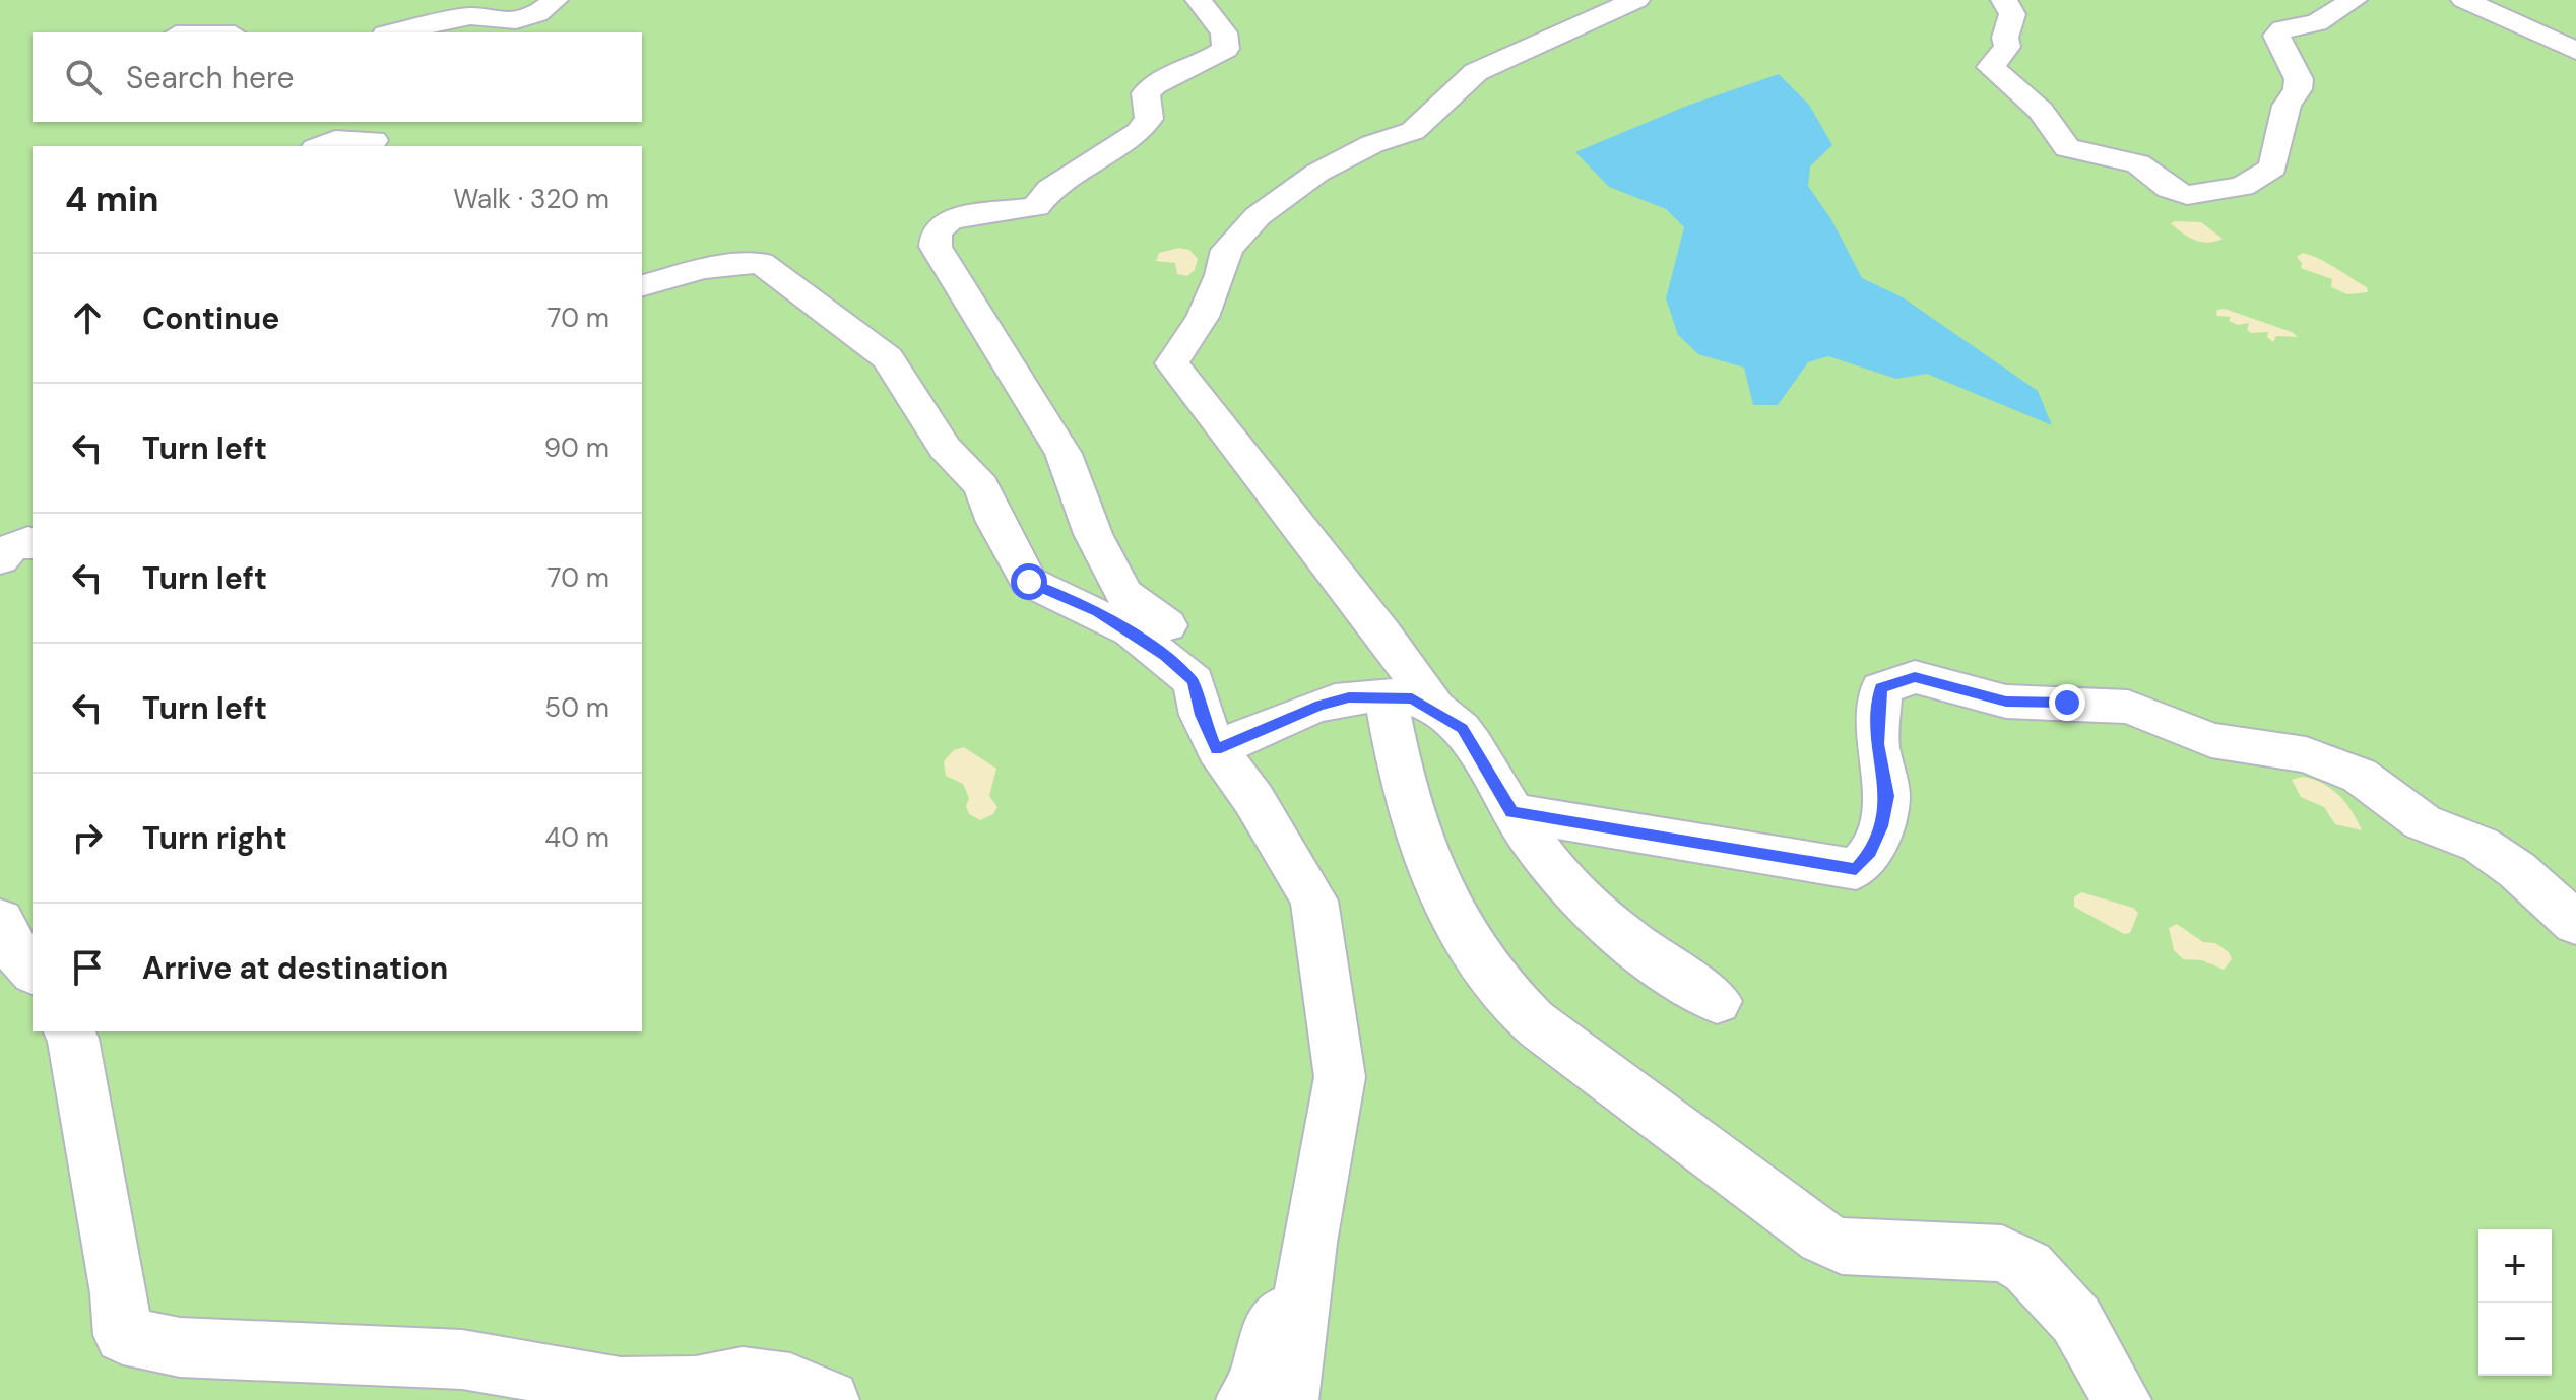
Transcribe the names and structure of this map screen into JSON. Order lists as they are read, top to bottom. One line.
{"page":{"search":"Search here","heading":["4 min","Walk · 320 m"],"list":[["Continue","70 m"],["Turn left","90 m"],["Turn left","70 m"],["Turn left","50 m"],["Turn right","40 m"],"Arrive at destination"],"map_buttons":["+","−"]}}
